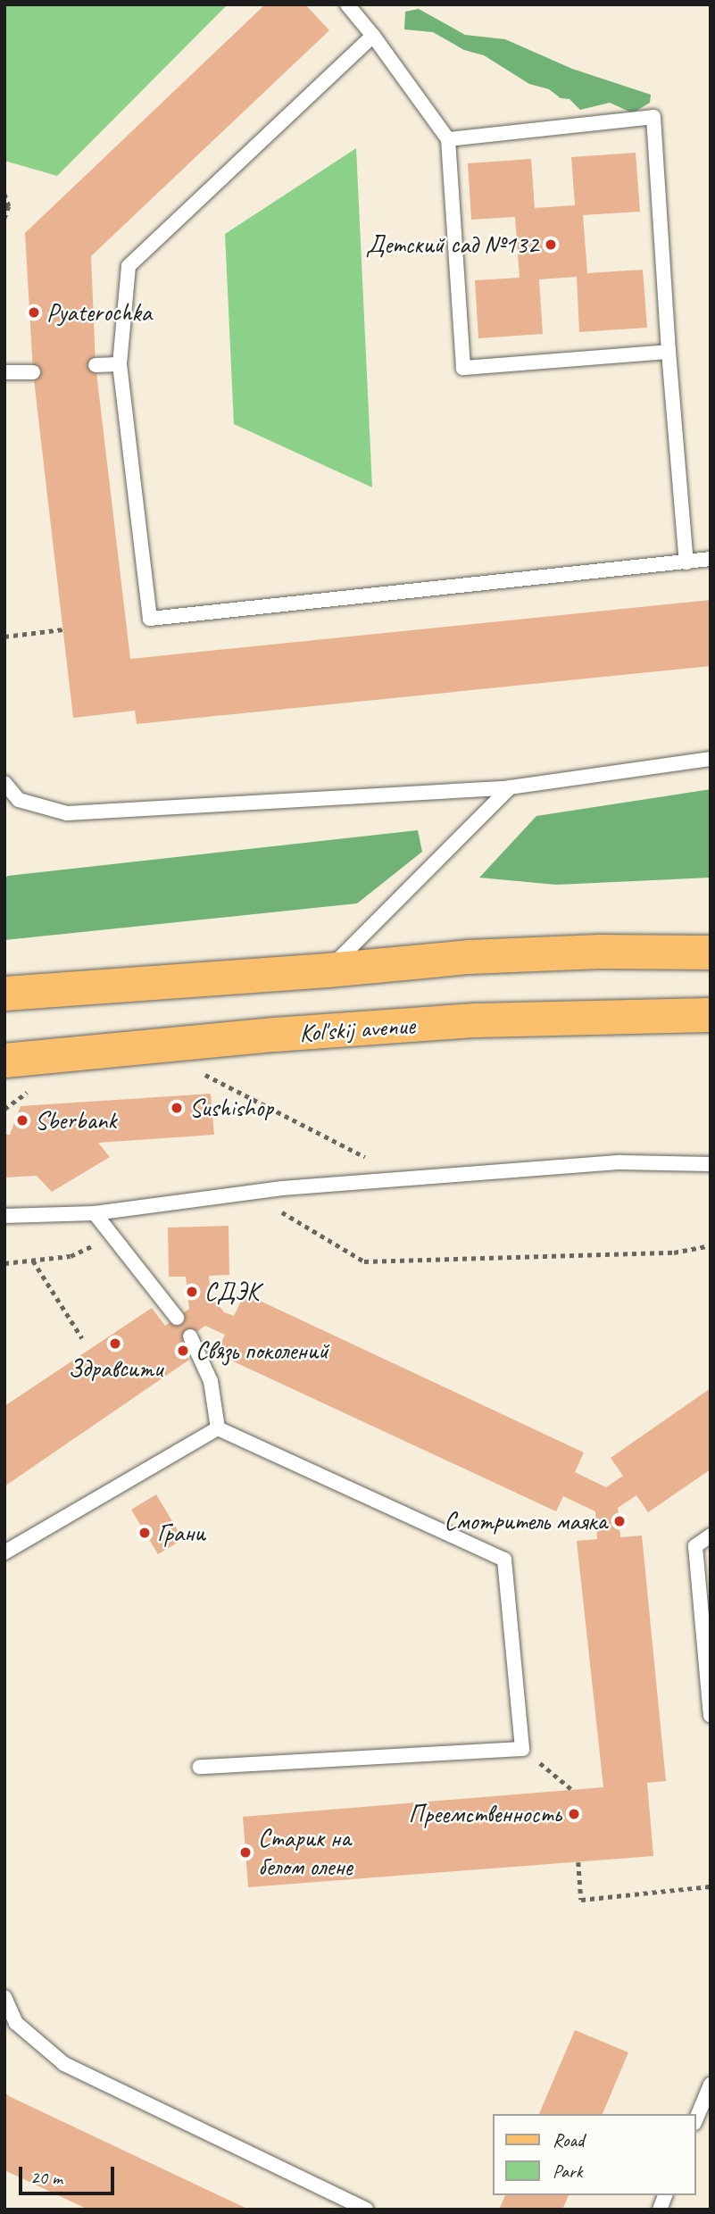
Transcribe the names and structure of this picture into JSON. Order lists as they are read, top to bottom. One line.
{"streets":{"main road":["Kol'skij avenue"]},"places":["Детский сад №132","Pyaterochka","Sushishop","Sberbank","СДЭК","Здравсити","Связь поколений","Смотритель маяка","Грани","Преемственность","Старик на белом олене"],"legend":["Road","Park"],"scale_bar":"20 m"}
